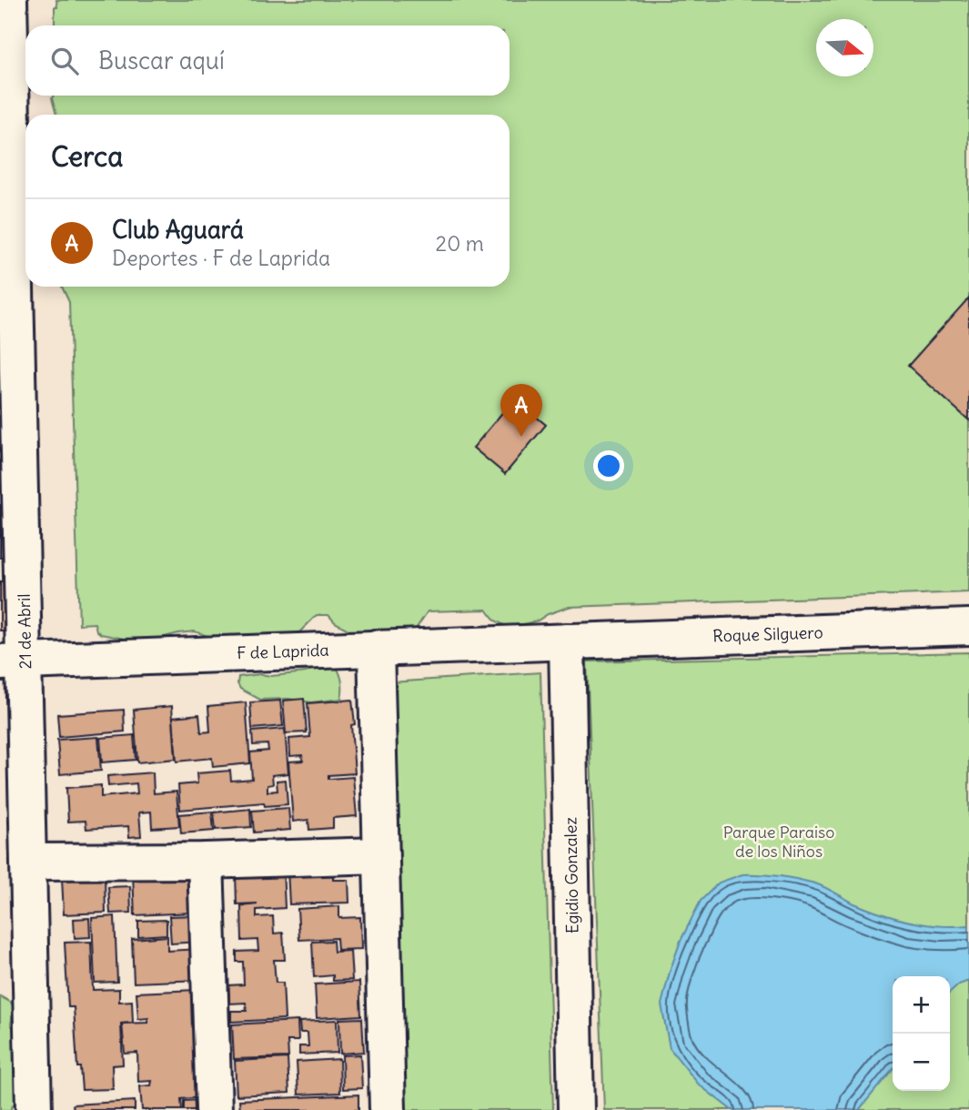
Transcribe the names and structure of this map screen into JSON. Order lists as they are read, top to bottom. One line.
{"streets":{"street":["21 de Abril","Roque Silguero","F de Laprida","Egidio Gonzalez"]},"crossings":[["21 de Abril","F de Laprida"],["Roque Silguero","F de Laprida"],["Roque Silguero","Egidio Gonzalez"],["F de Laprida","Egidio Gonzalez"]],"parks":["Parque Paraiso de los Niños"],"north":"right","page":{"search":"Buscar aquí","heading":"Cerca","list":[{"mark":"A","name":"Club Aguará","note":"Deportes · F de Laprida","value":"20 m"}],"pins":"A","map_buttons":["+","−"]}}
